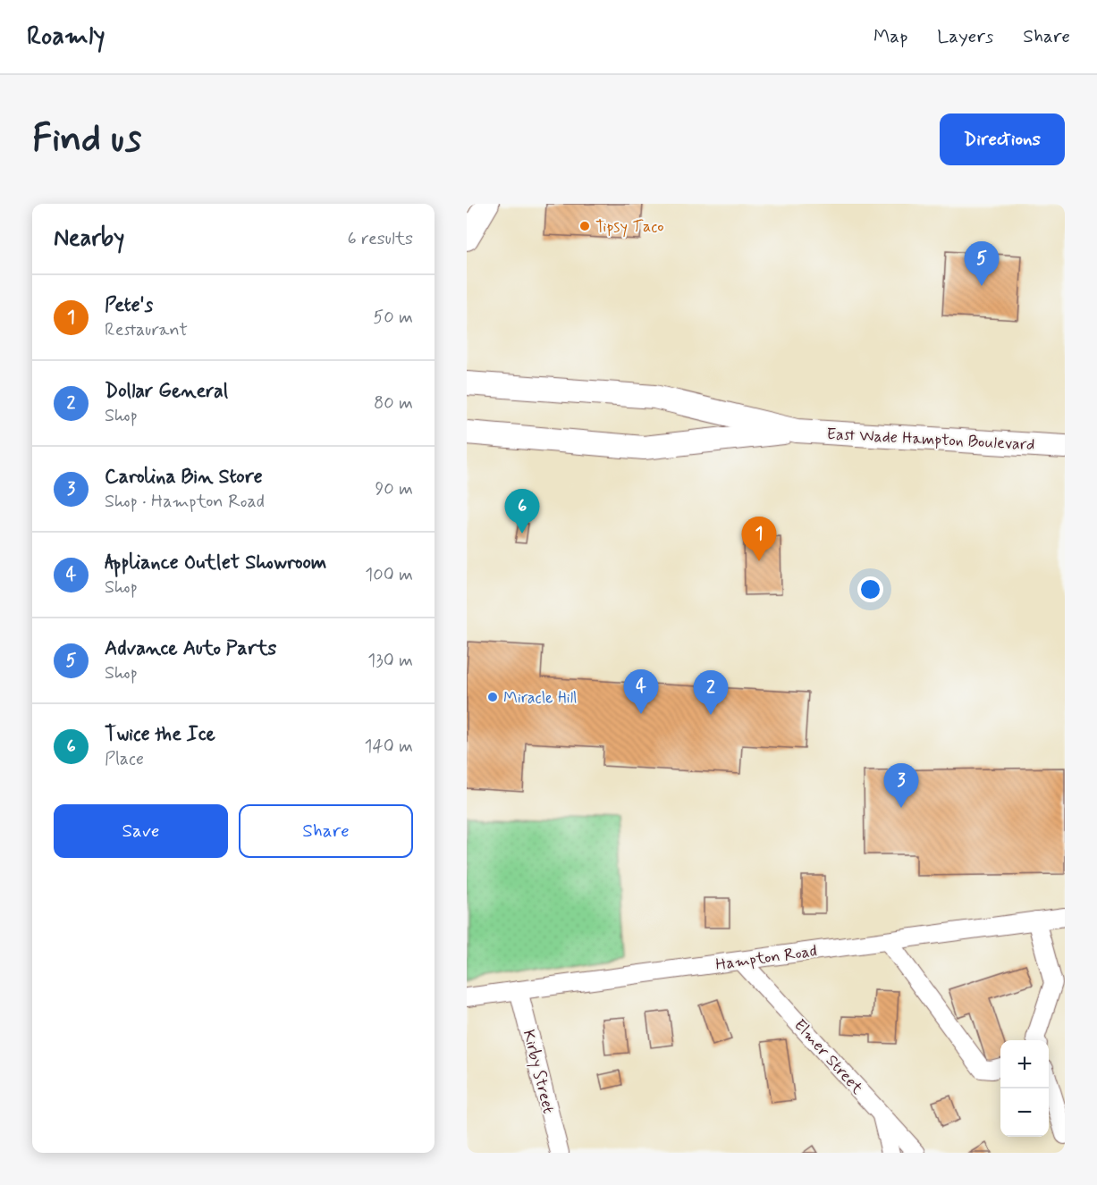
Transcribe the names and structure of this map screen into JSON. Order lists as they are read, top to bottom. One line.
{"streets":{"main road":["East Wade Hampton Boulevard"],"street":["Hampton Road","Elmer Street","Kirby Street"]},"crossings":[["Hampton Road","Elmer Street"],["Hampton Road","Kirby Street"]],"places":["Tipsy Taco","Miracle Hill"],"page":{"header":"Roamly","nav":["Map","Layers","Share"],"buttons":["Directions",["Save","Share"]],"title":"Find us","heading":["Nearby","6 results"],"pins":["5","6","1","4","2","3"],"list":[{"mark":"1","name":"Pete's","note":"Restaurant","value":"50 m"},{"mark":"2","name":"Dollar General","note":"Shop","value":"80 m"},{"mark":"3","name":"Carolina Bin Store","note":"Shop · Hampton Road","value":"90 m"},{"mark":"4","name":"Appliance Outlet Showroom","note":"Shop","value":"100 m"},{"mark":"5","name":"Advance Auto Parts","note":"Shop","value":"130 m"},{"mark":"6","name":"Twice the Ice","note":"Place","value":"140 m"}],"map_buttons":["+","−"]}}
